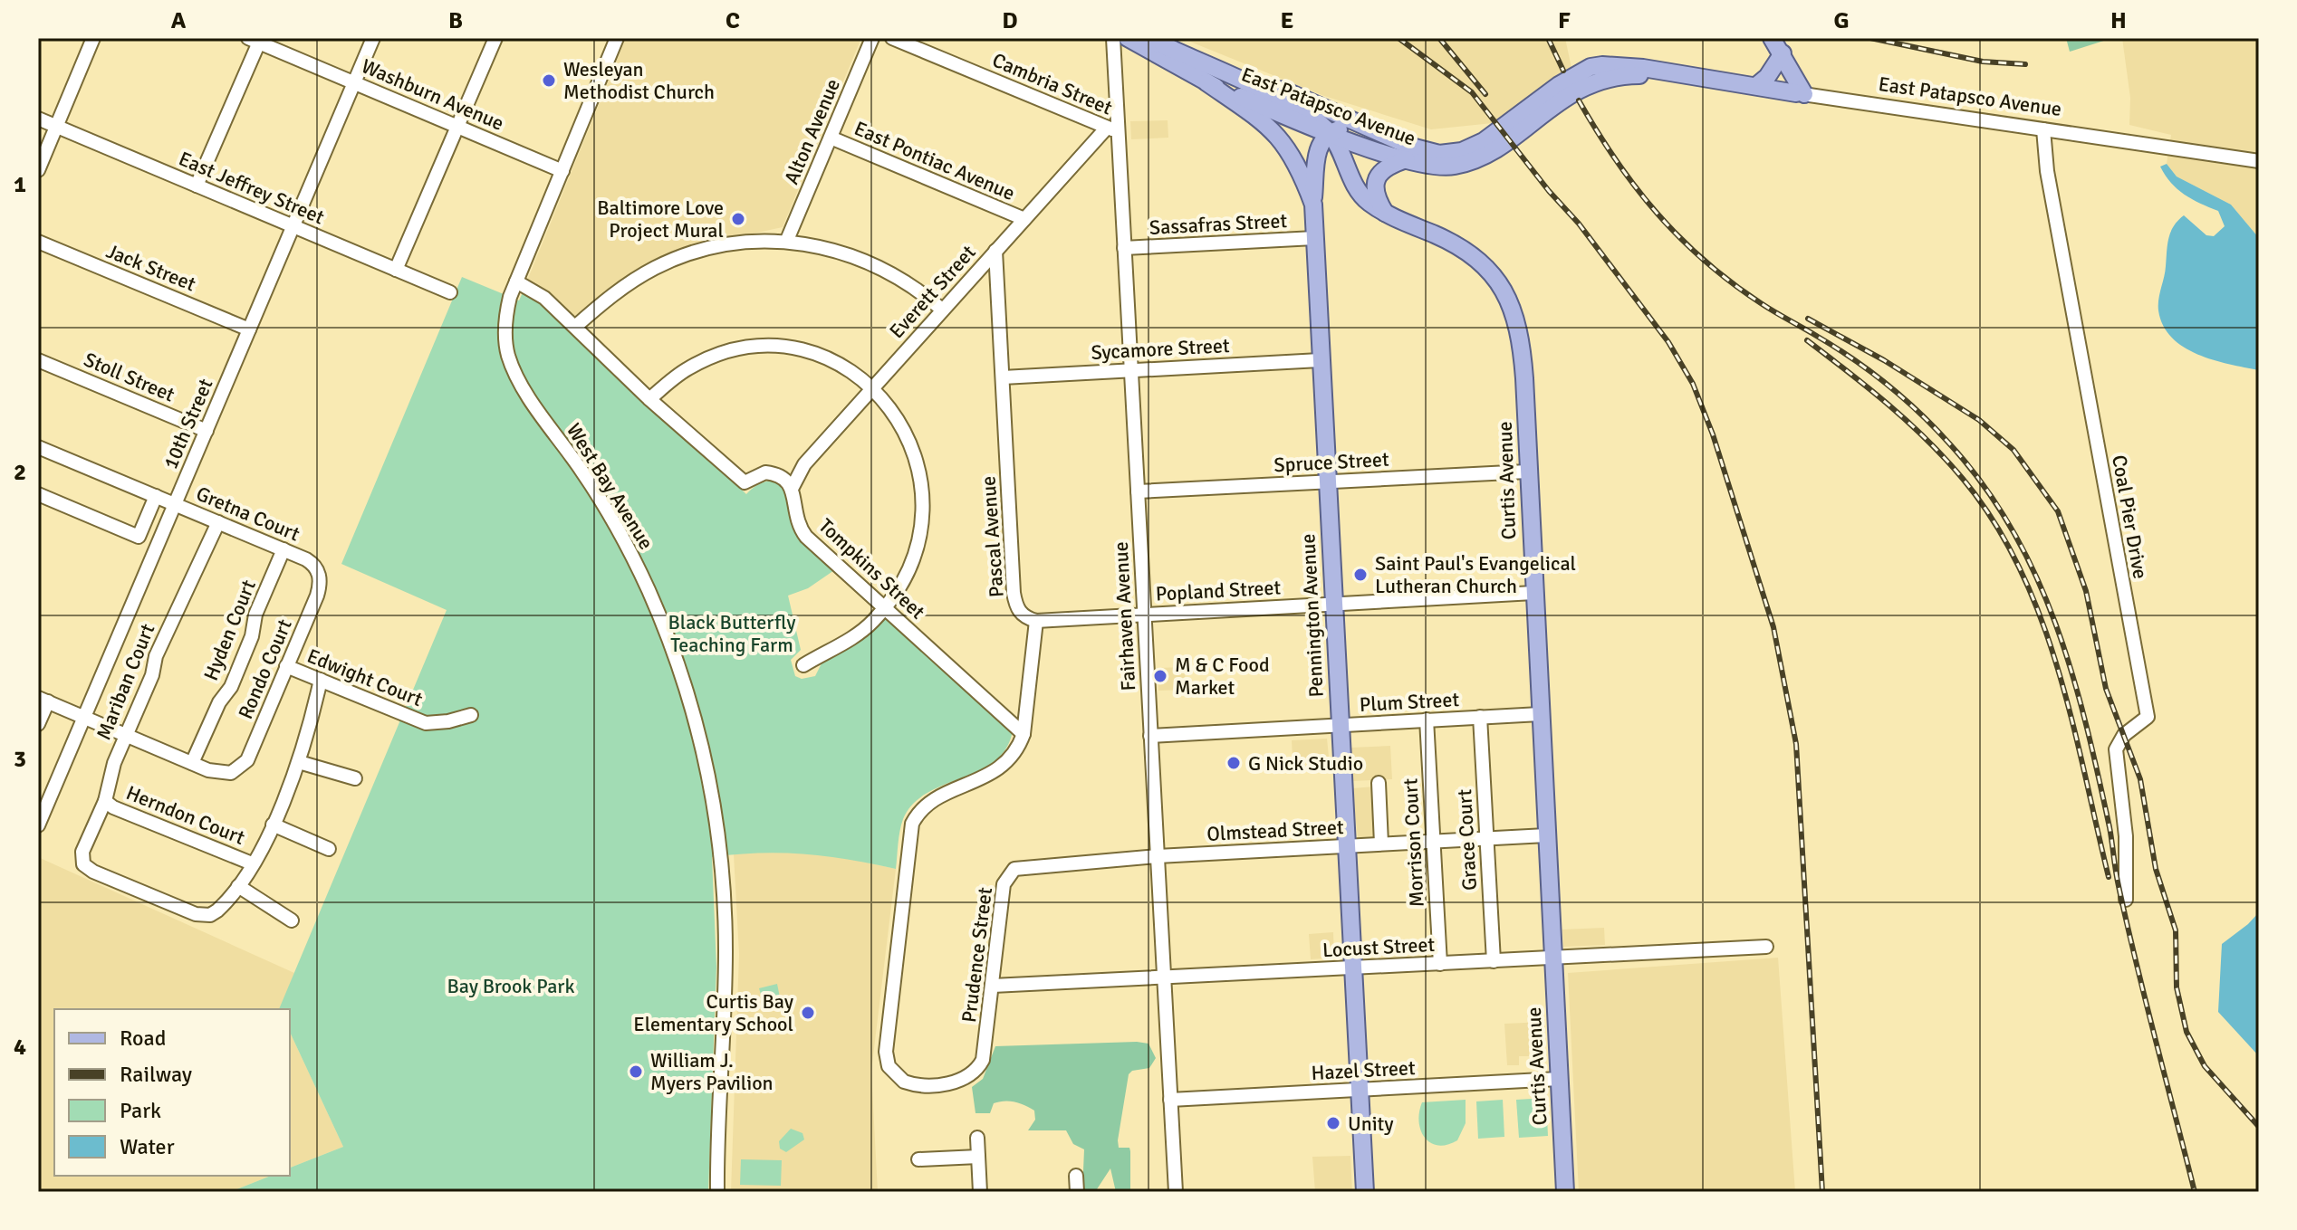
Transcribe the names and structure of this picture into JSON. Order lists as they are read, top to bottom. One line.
{"streets":{"main road":["East Patapsco Avenue","Curtis Avenue","Pennington Avenue"],"street":["Cambria Street","Washburn Avenue","Alton Avenue","East Pontiac Avenue","East Jeffrey Street","Sassafras Street","Jack Street","Everett Street","Sycamore Street","Stoll Street","10th Street","Spruce Street","West Bay Avenue","Gretna Court","Coal Pier Drive","Pascal Avenue","Tompkins Street","Popland Street","Fairhaven Avenue","Hyden Court","Rondo Court","Edwight Court","Mariban Court","Plum Street","Herndon Court","Olmstead Street","Grace Court","Morrison Court","Locust Street","Prudence Street","Hazel Street"]},"crossings":[["Cambria Street","Everett Street"],["Cambria Street","Fairhaven Avenue"],["Washburn Avenue","10th Street"],["Washburn Avenue","West Bay Avenue"],["East Patapsco Avenue","Curtis Avenue"],["East Patapsco Avenue","Coal Pier Drive"],["East Patapsco Avenue","Pennington Avenue"],["Alton Avenue","East Pontiac Avenue"],["East Pontiac Avenue","Everett Street"],["East Jeffrey Street","10th Street"],["Sassafras Street","Pennington Avenue"],["Sassafras Street","Fairhaven Avenue"],["Jack Street","10th Street"],["Everett Street","Pascal Avenue"],["Everett Street","Tompkins Street"],["Everett Street","Fairhaven Avenue"],["Sycamore Street","Pascal Avenue"],["Sycamore Street","Pennington Avenue"],["Sycamore Street","Fairhaven Avenue"],["Stoll Street","10th Street"],["10th Street","Gretna Court"],["Spruce Street","Curtis Avenue"],["Spruce Street","Pennington Avenue"],["Spruce Street","Fairhaven Avenue"],["Curtis Avenue","Popland Street"],["Curtis Avenue","Plum Street"],["Curtis Avenue","Olmstead Street"],["Curtis Avenue","Locust Street"],["Curtis Avenue","Hazel Street"],["Gretna Court","Hyden Court"],["Gretna Court","Rondo Court"],["Gretna Court","Mariban Court"],["Pascal Avenue","Popland Street"],["Tompkins Street","Prudence Street"],["Popland Street","Pennington Avenue"],["Popland Street","Fairhaven Avenue"],["Pennington Avenue","Plum Street"],["Pennington Avenue","Olmstead Street"],["Pennington Avenue","Locust Street"],["Pennington Avenue","Hazel Street"],["Fairhaven Avenue","Plum Street"],["Fairhaven Avenue","Olmstead Street"],["Fairhaven Avenue","Locust Street"],["Fairhaven Avenue","Hazel Street"],["Hyden Court","Rondo Court"],["Rondo Court","Edwight Court"],["Mariban Court","Herndon Court"],["Plum Street","Grace Court"],["Plum Street","Morrison Court"],["Olmstead Street","Grace Court"],["Olmstead Street","Morrison Court"],["Olmstead Street","Prudence Street"],["Grace Court","Locust Street"],["Morrison Court","Locust Street"],["Locust Street","Prudence Street"]],"parks":["Black Butterfly Teaching Farm","Bay Brook Park"],"places":["Wesleyan Methodist Church","Baltimore Love Project Mural","Saint Paul's Evangelical Lutheran Church","M & C Food Market","G Nick Studio","Curtis Bay Elementary School","William J. Myers Pavilion","Unity"],"legend":["Road","Railway","Park","Water"],"grid":{"columns":["A","B","C","D","E","F","G","H"],"rows":["1","2","3","4"]}}
